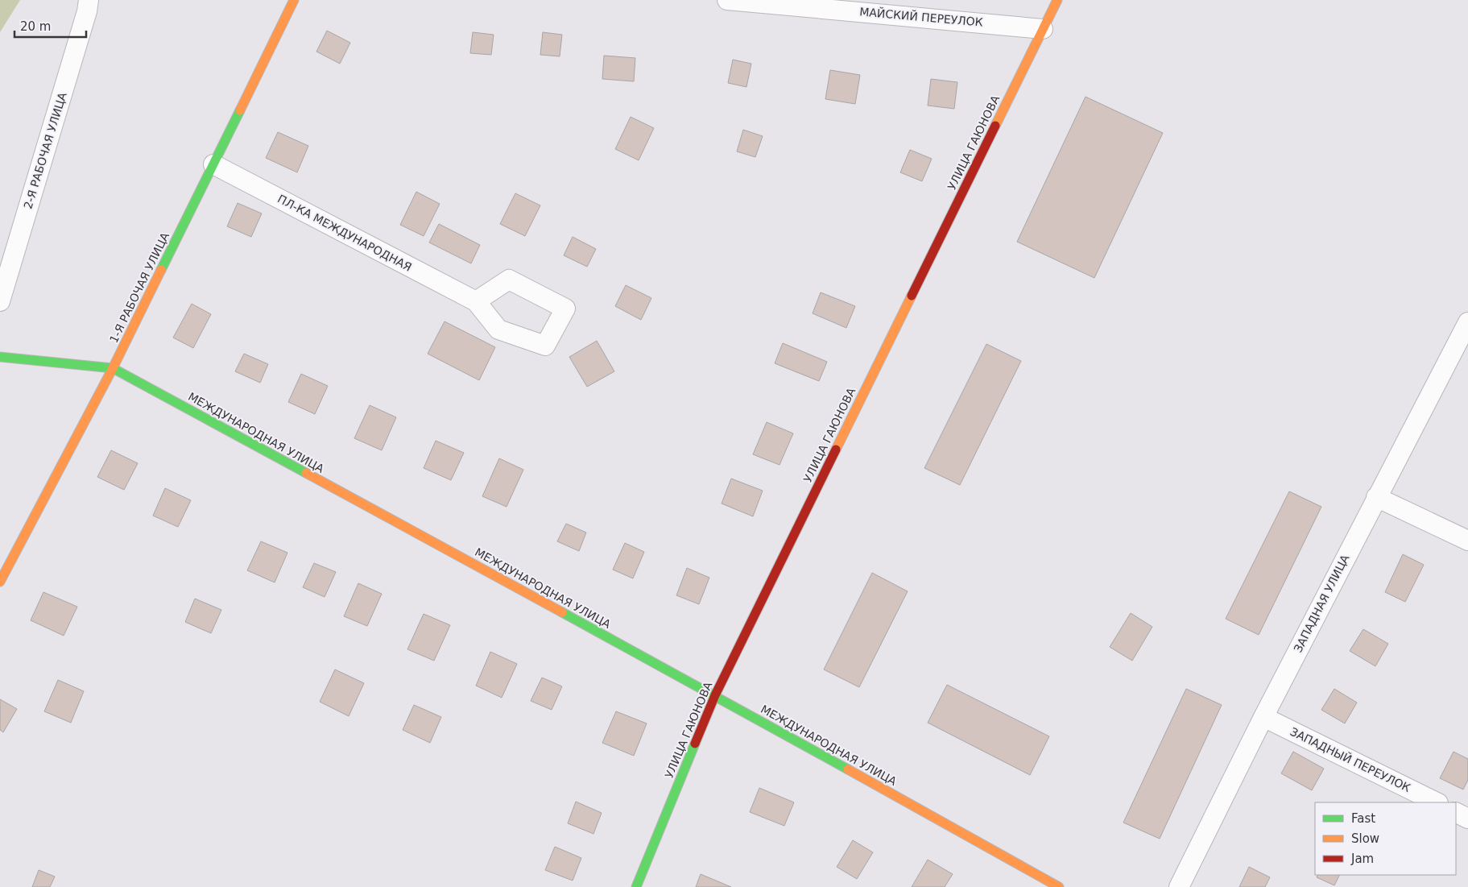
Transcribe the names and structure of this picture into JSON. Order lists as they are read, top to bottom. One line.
{"streets":{"street":["МАЙСКИЙ ПЕРЕУЛОК","УЛИЦА ГАЮНОВА","2-Я РАБОЧАЯ УЛИЦА","ПЛ-КА МЕЖДУНАРОДНАЯ","1-Я РАБОЧАЯ УЛИЦА","МЕЖДУНАРОДНАЯ УЛИЦА","ЗАПАДНАЯ УЛИЦА","ЗАПАДНЫЙ ПЕРЕУЛОК"]},"crossings":[["МАЙСКИЙ ПЕРЕУЛОК","УЛИЦА ГАЮНОВА"],["УЛИЦА ГАЮНОВА","МЕЖДУНАРОДНАЯ УЛИЦА"],["ПЛ-КА МЕЖДУНАРОДНАЯ","1-Я РАБОЧАЯ УЛИЦА"],["1-Я РАБОЧАЯ УЛИЦА","МЕЖДУНАРОДНАЯ УЛИЦА"],["ЗАПАДНАЯ УЛИЦА","ЗАПАДНЫЙ ПЕРЕУЛОК"]],"legend":["Fast","Slow","Jam"],"scale_bar":"20 m"}
